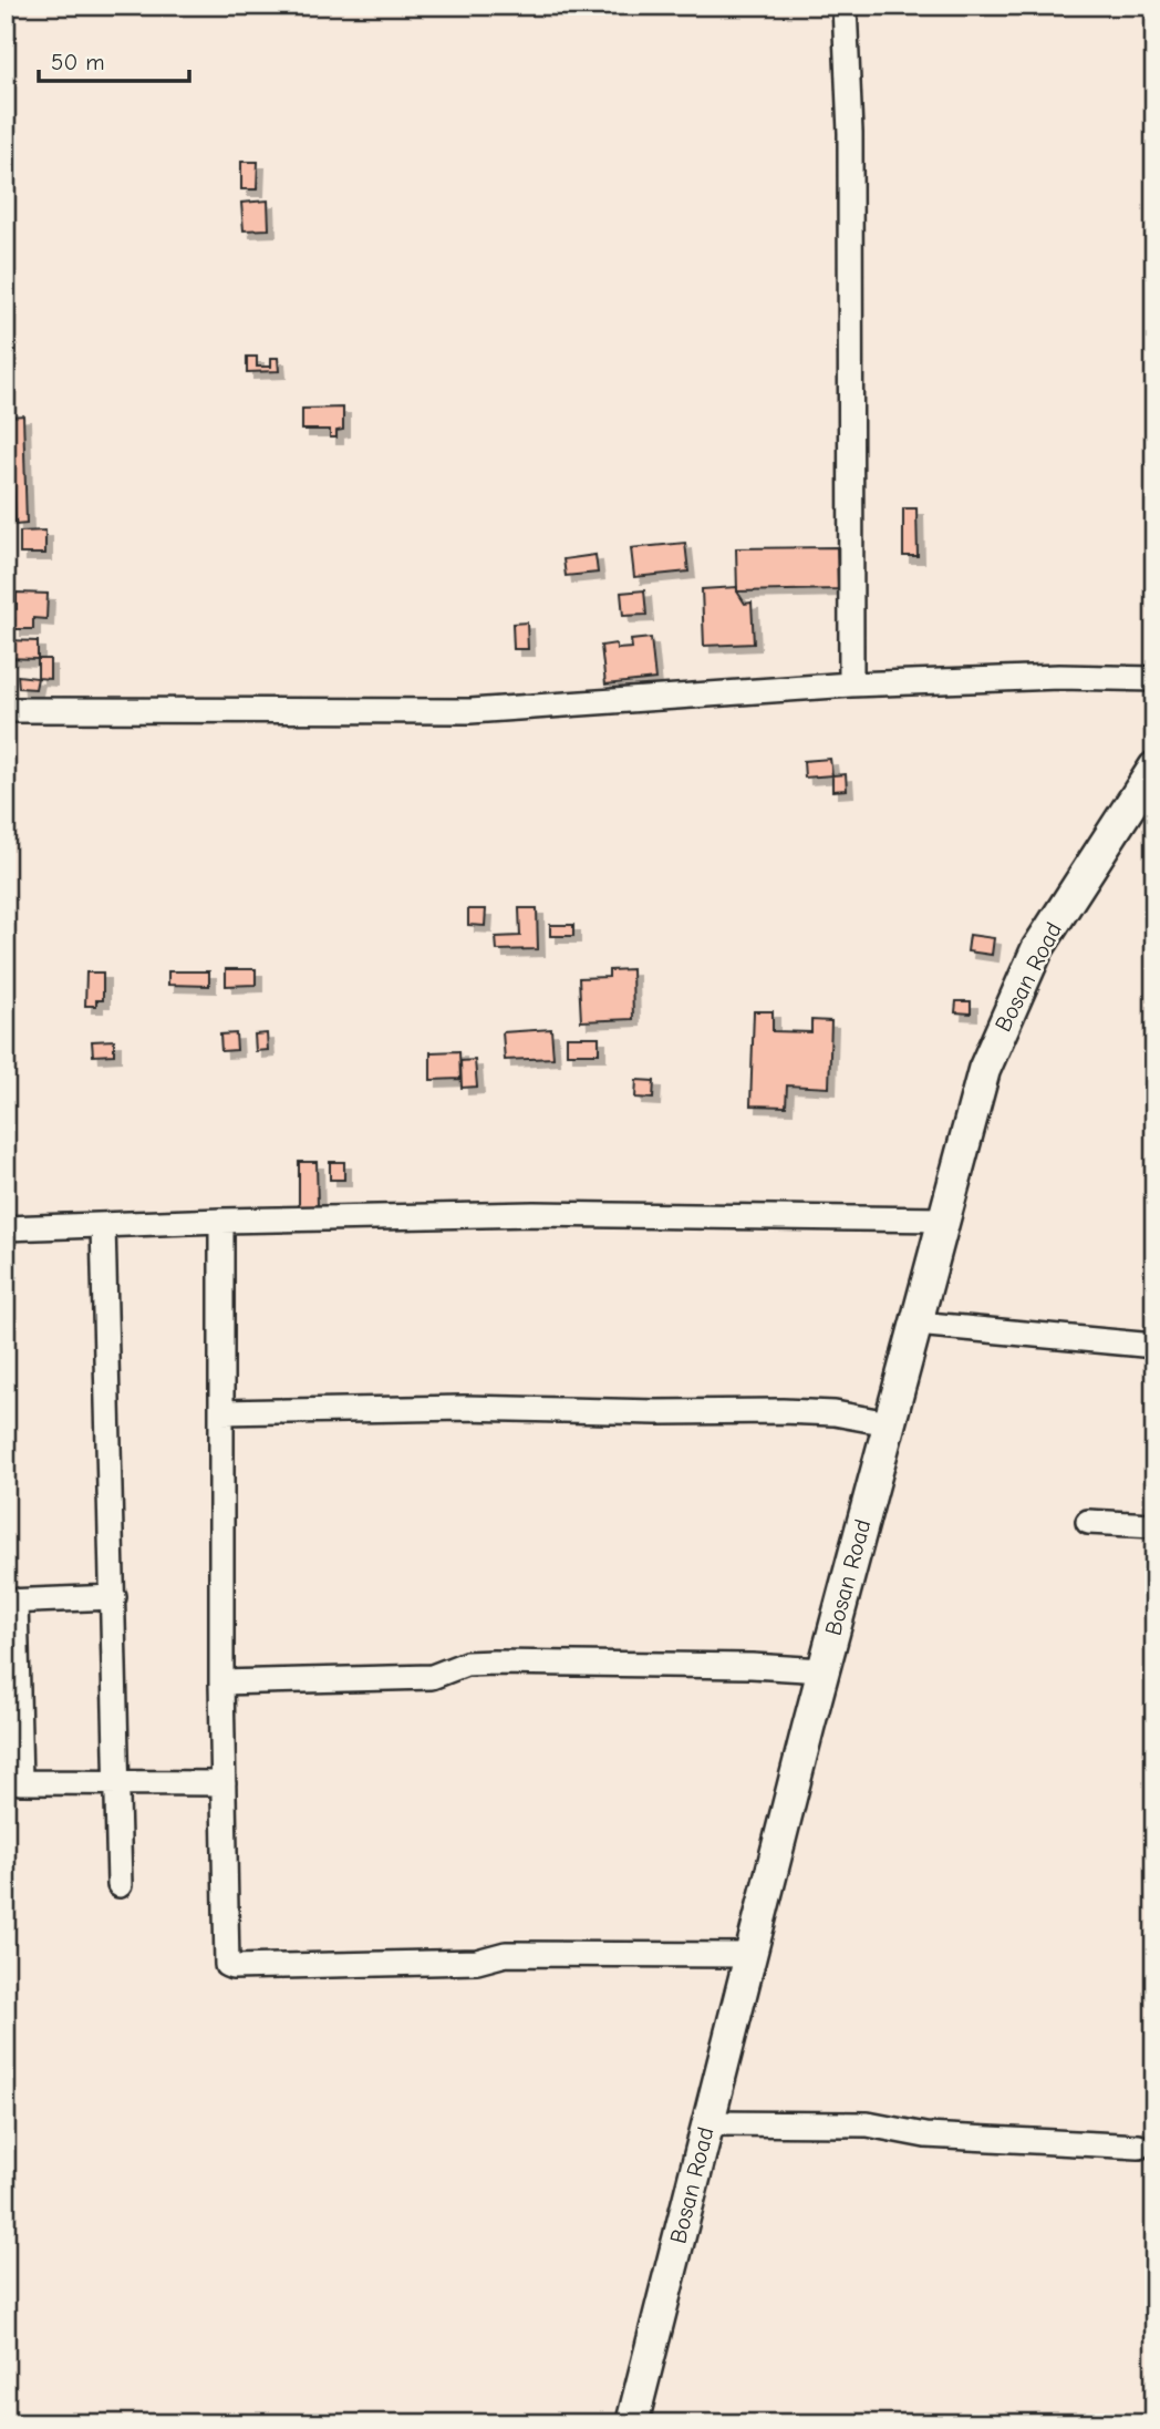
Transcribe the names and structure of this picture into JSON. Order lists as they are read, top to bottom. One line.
{"streets":{"main road":["Bosan Road"]},"scale_bar":"50 m"}
